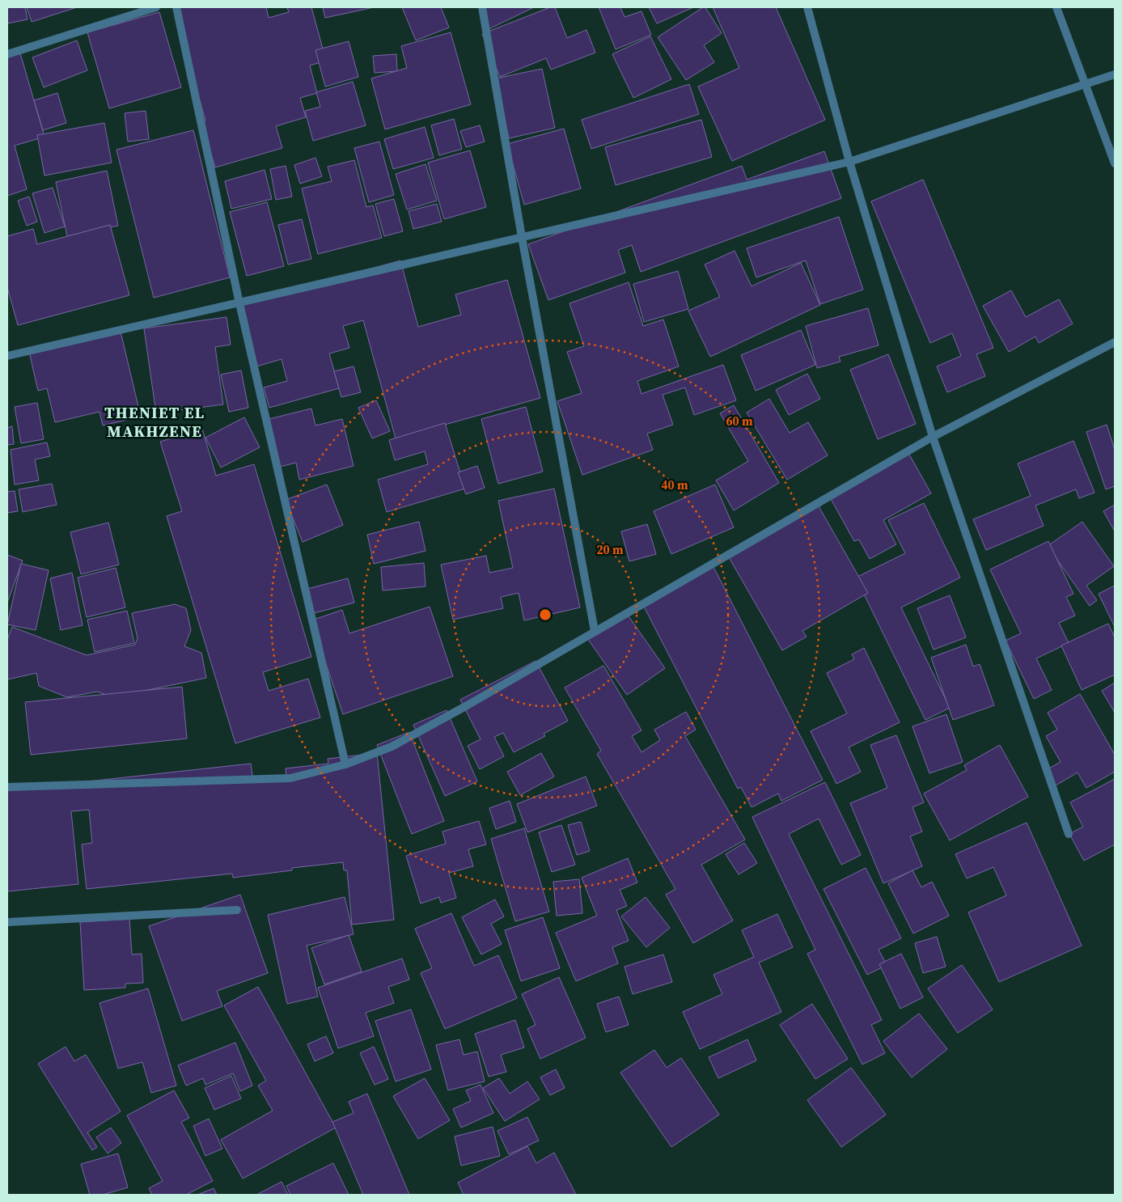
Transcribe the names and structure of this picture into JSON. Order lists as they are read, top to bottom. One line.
{"districts":["THENIET EL MAKHZENE"],"rings":["60 m","40 m","20 m"]}
